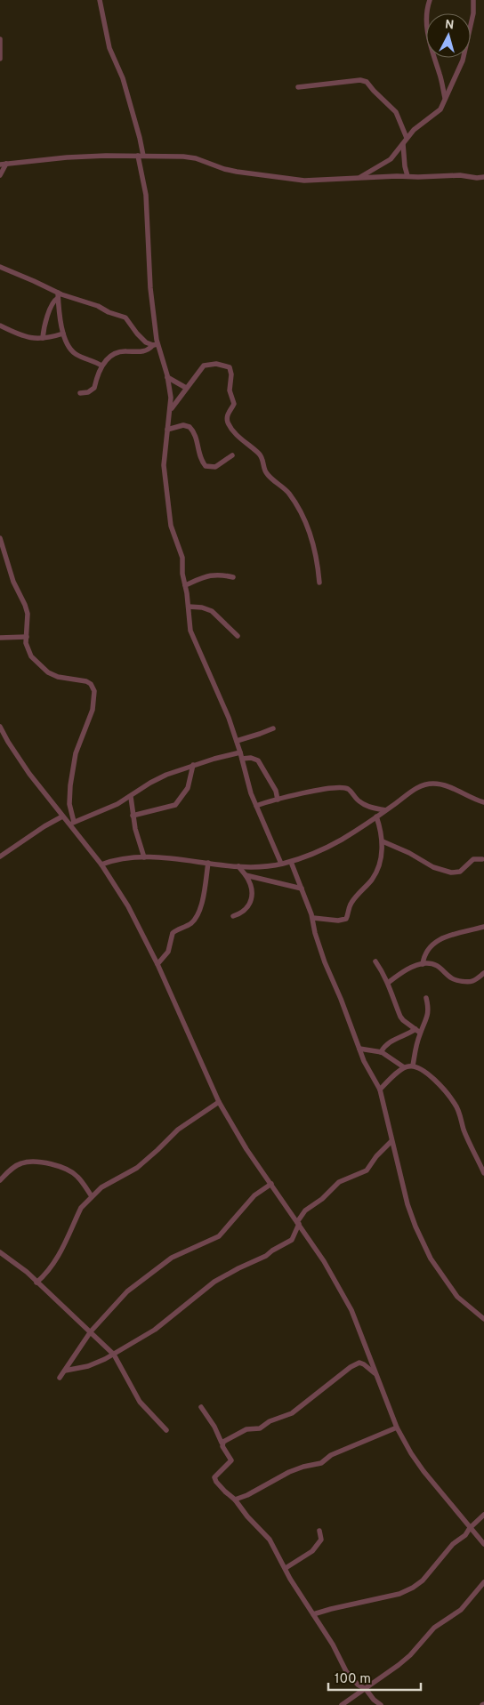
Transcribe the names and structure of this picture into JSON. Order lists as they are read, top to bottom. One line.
{"scale_bar":"100 m","north":"top"}
